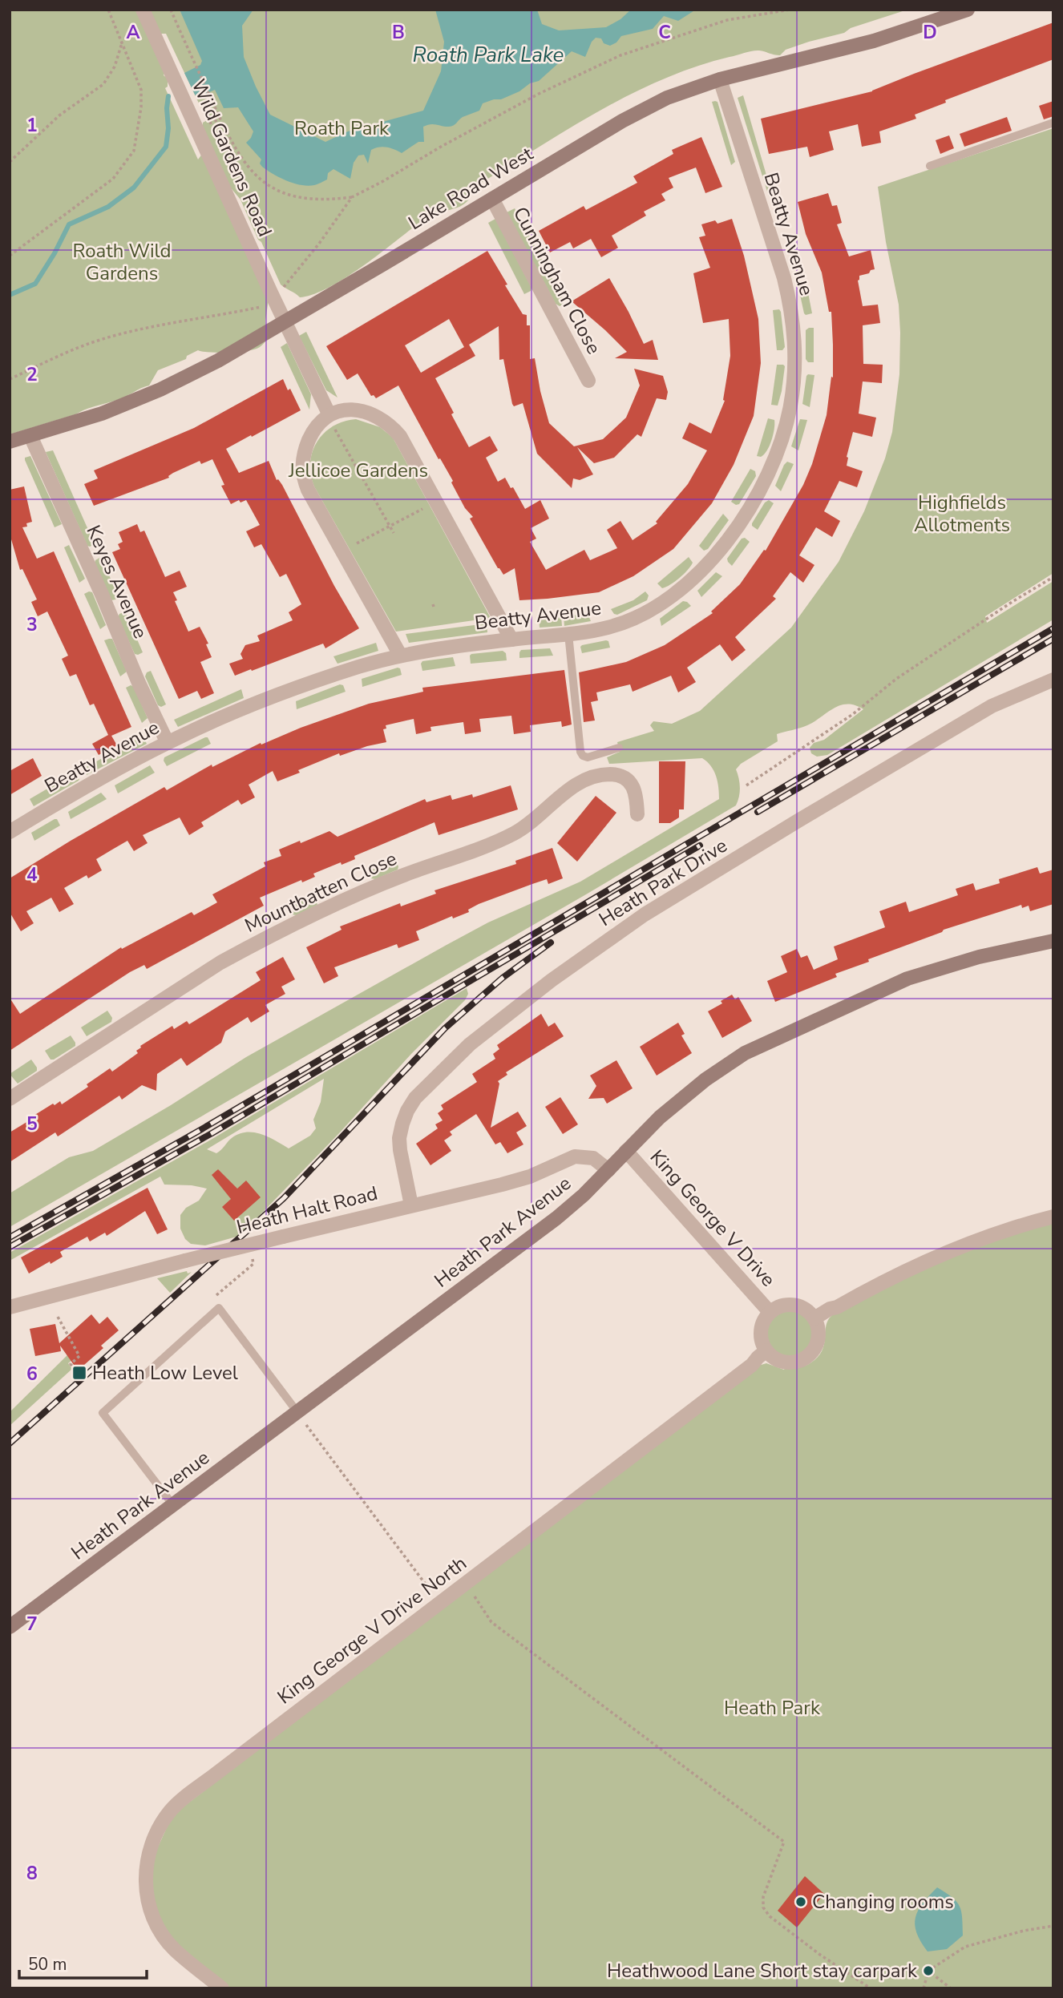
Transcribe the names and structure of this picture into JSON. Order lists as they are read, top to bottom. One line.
{"streets":{"street":["Wild Gardens Road","Lake Road West","Beatty Avenue","Cunningham Close","Keyes Avenue","Heath Park Drive","Mountbatten Close","Heath Halt Road","King George V Drive","Heath Park Avenue","King George V Drive North"]},"crossings":[["Wild Gardens Road","Lake Road West"],["Lake Road West","Beatty Avenue"],["Lake Road West","Cunningham Close"],["Lake Road West","Keyes Avenue"],["Beatty Avenue","Keyes Avenue"],["Heath Park Drive","Heath Halt Road"],["Heath Halt Road","Heath Park Avenue"],["King George V Drive","Heath Park Avenue"],["King George V Drive","King George V Drive North"]],"water":["Roath Park Lake"],"parks":["Roath Park","Roath Wild Gardens","Jellicoe Gardens","Highfields Allotments","Heath Park"],"places":{"transit":["Heath Low Level"],"other":["Changing rooms","Heathwood Lane Short stay carpark"]},"scale_bar":"50 m","grid":{"columns":["A","B","C","D"],"rows":["1","2","3","4","5","6","7","8"]}}
